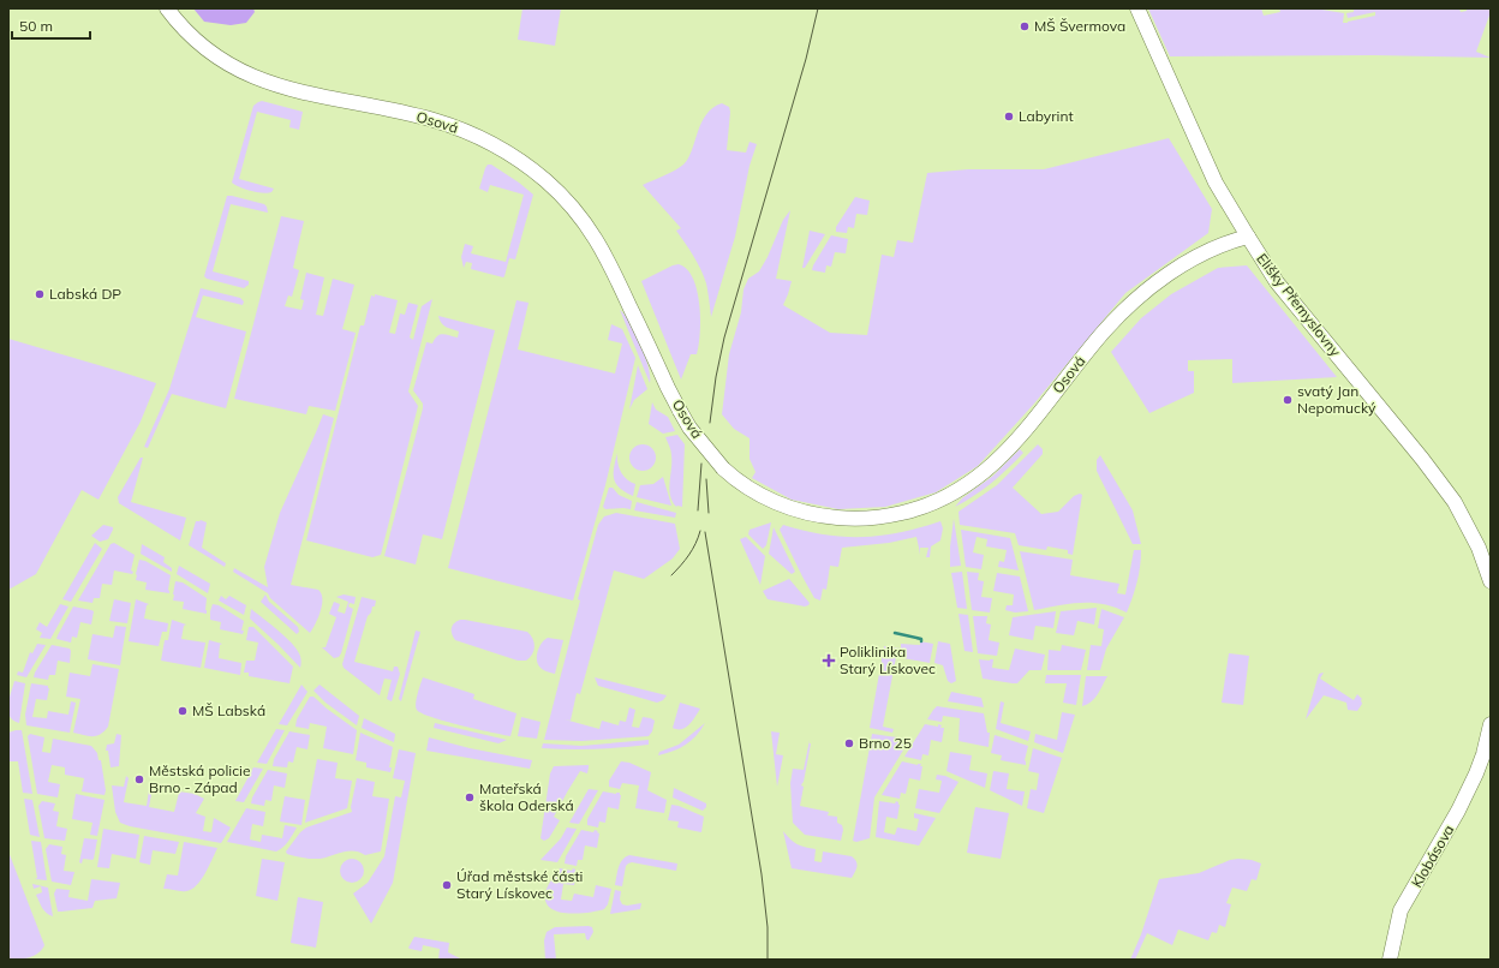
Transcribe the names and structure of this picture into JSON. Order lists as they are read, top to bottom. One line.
{"streets":{"street":["Osová","Elišky Přemyslovny","Klobásova"]},"crossings":[["Osová","Elišky Přemyslovny"]],"places":{"other":["MŠ Švermova","Labyrint","Labská DP","svatý Jan Nepomucký","MŠ Labská","Brno 25","Městská policie Brno - Západ","Mateřská škola Oderská","Úřad městské části Starý Lískovec"],"health":["Poliklinika Starý Lískovec"]},"scale_bar":"50 m"}
